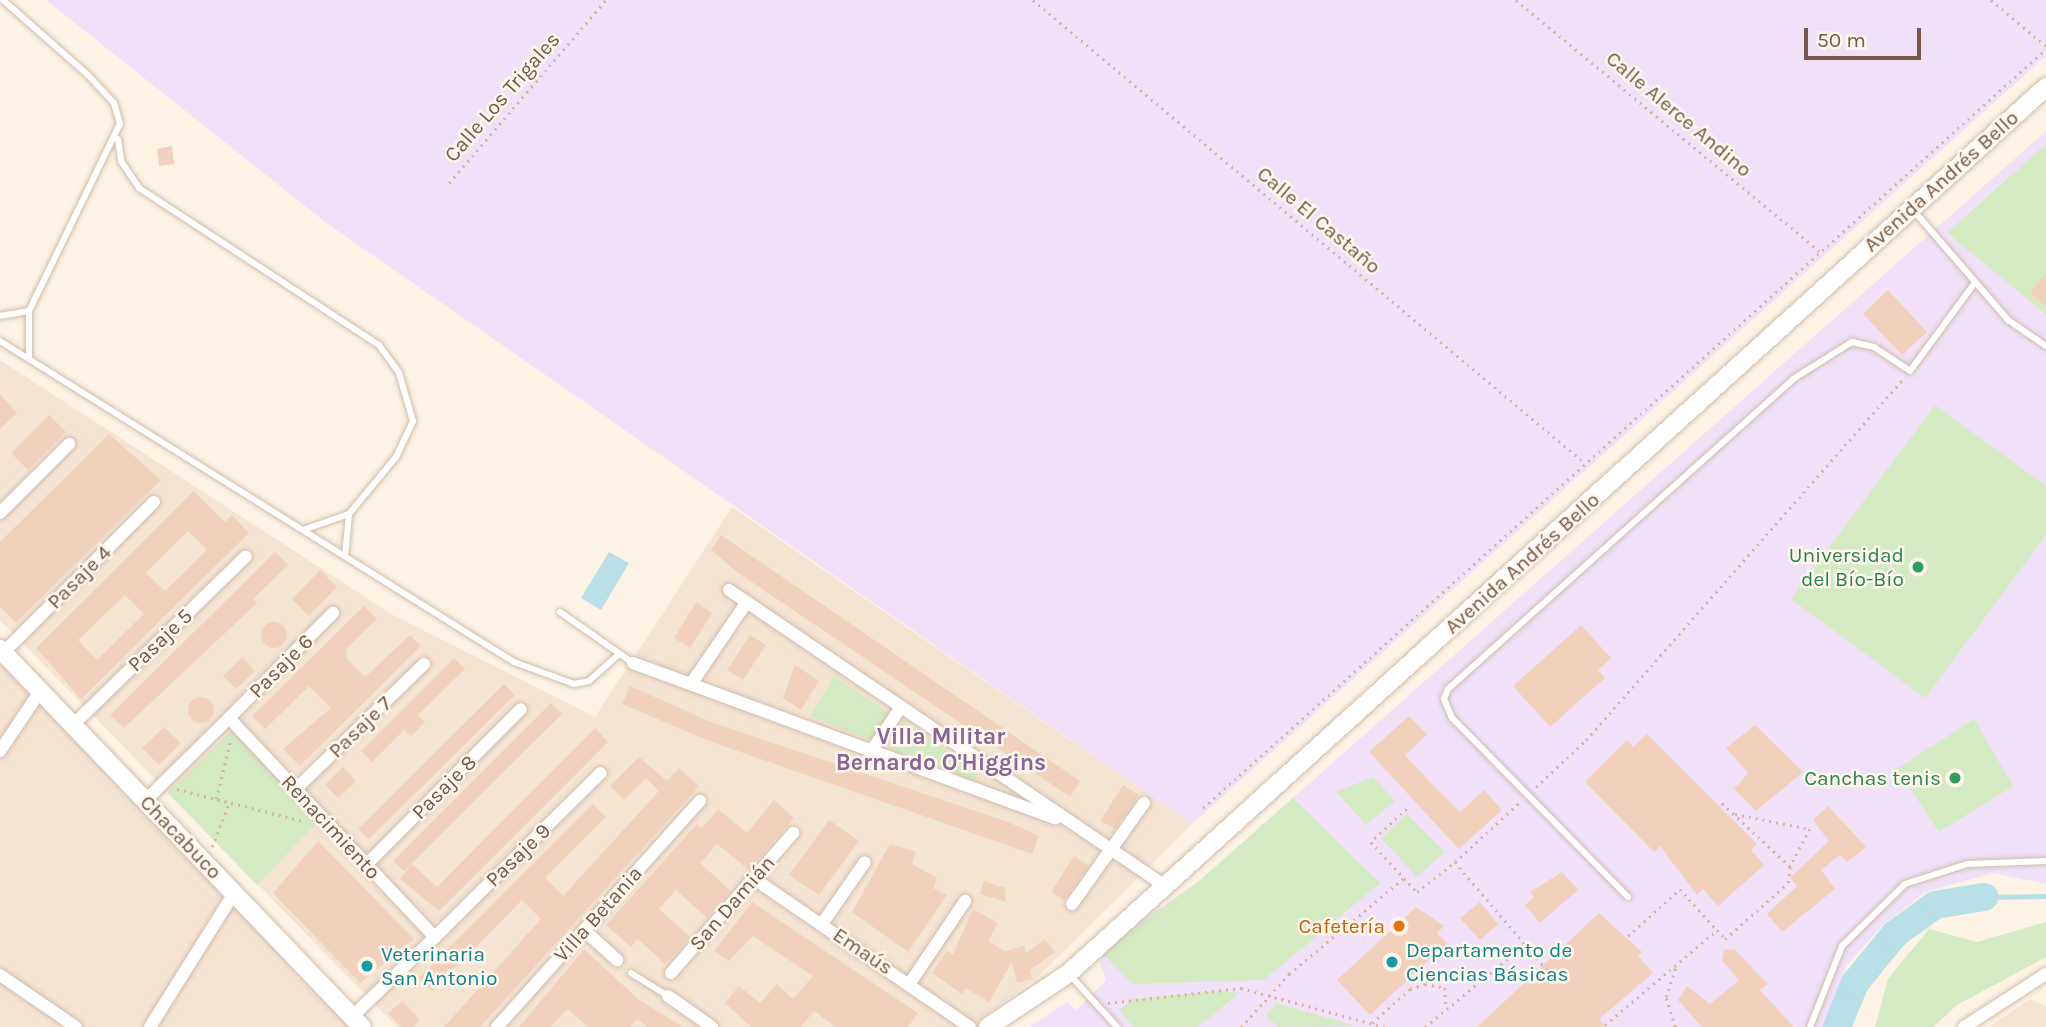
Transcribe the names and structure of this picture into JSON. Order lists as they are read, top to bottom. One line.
{"streets":{"main road":["Avenida Andrés Bello","Chacabuco"],"street":["Pasaje 4","Pasaje 5","Pasaje 6","Pasaje 7","Pasaje 8","Renacimiento","Pasaje 9","San Damián","Villa Betania","Emaús"],"path":["Calle Los Trigales","Calle Alerce Andino","Calle El Castaño"]},"crossings":[["Calle Alerce Andino","Avenida Andrés Bello"],["Avenida Andrés Bello","Calle El Castaño"],["Pasaje 4","Chacabuco"],["Pasaje 5","Chacabuco"],["Pasaje 6","Renacimiento"],["Pasaje 7","Renacimiento"],["Pasaje 8","Renacimiento"],["Renacimiento","Pasaje 9"],["San Damián","Emaús"]],"districts":["Villa Militar Bernardo O'Higgins"],"places":["Universidad del Bío-Bío","Canchas tenis","Cafetería","Departamento de Ciencias Básicas","Veterinaria San Antonio"],"scale_bar":"50 m"}
